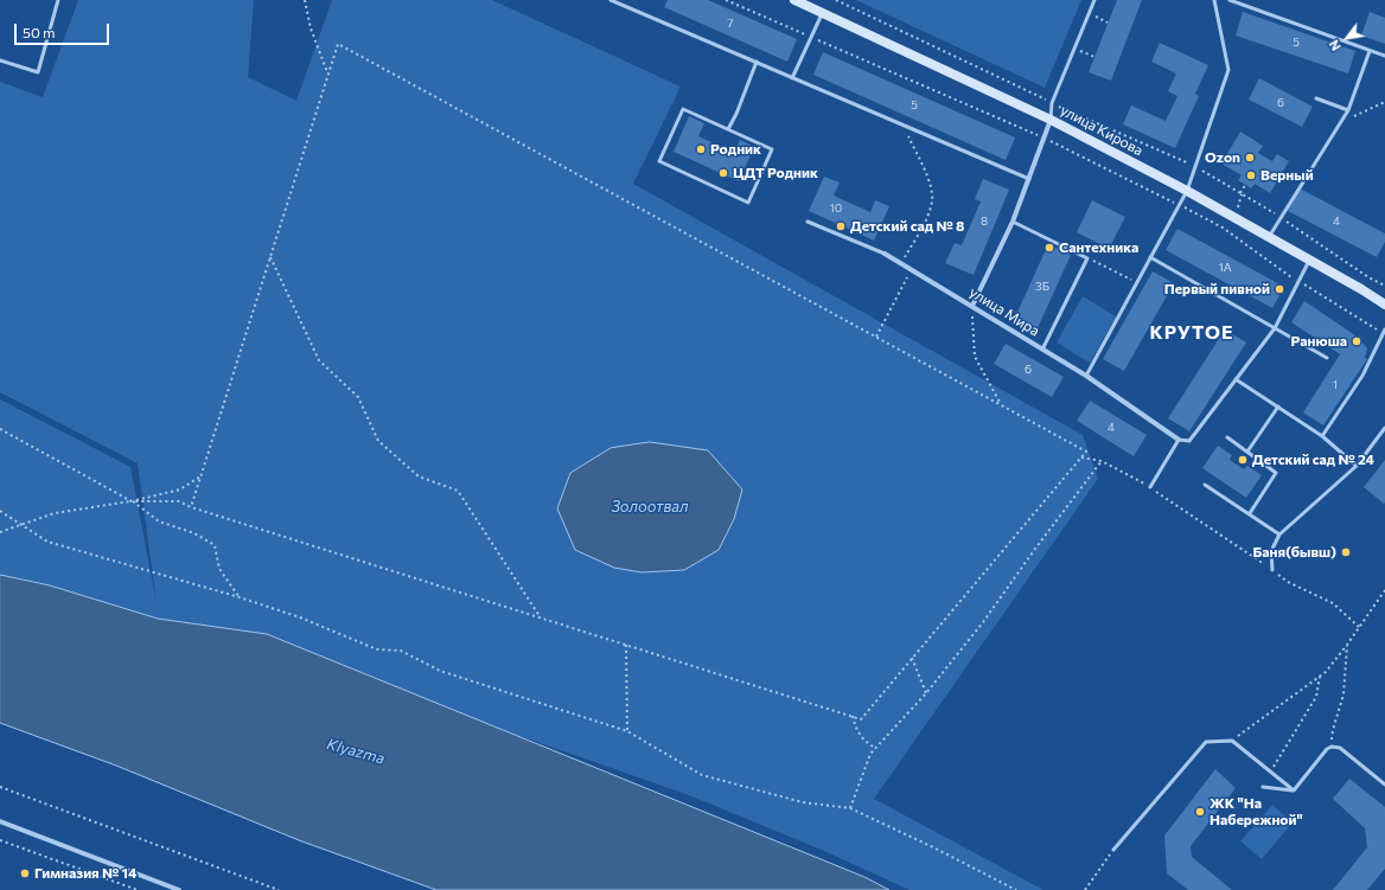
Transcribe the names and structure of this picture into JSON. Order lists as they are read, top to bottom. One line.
{"streets":{"street":["улица Кирова","улица Мира"]},"districts":["КРУТОЕ"],"water":["Золоотвал","Klyazma"],"places":["Родник","Ozon","ЦДТ Родник","Верный","Детский сад № 8","Сантехника","Первый пивной","Ранюша","Детский сад № 24","Баня(бывш)","ЖК \"На Набережной\"","Гимназия № 14"],"house_numbers":["7","5","6","5","10","8","4","1А","3Б","6","1","4"],"scale_bar":"50 m","north":"bottom left"}
